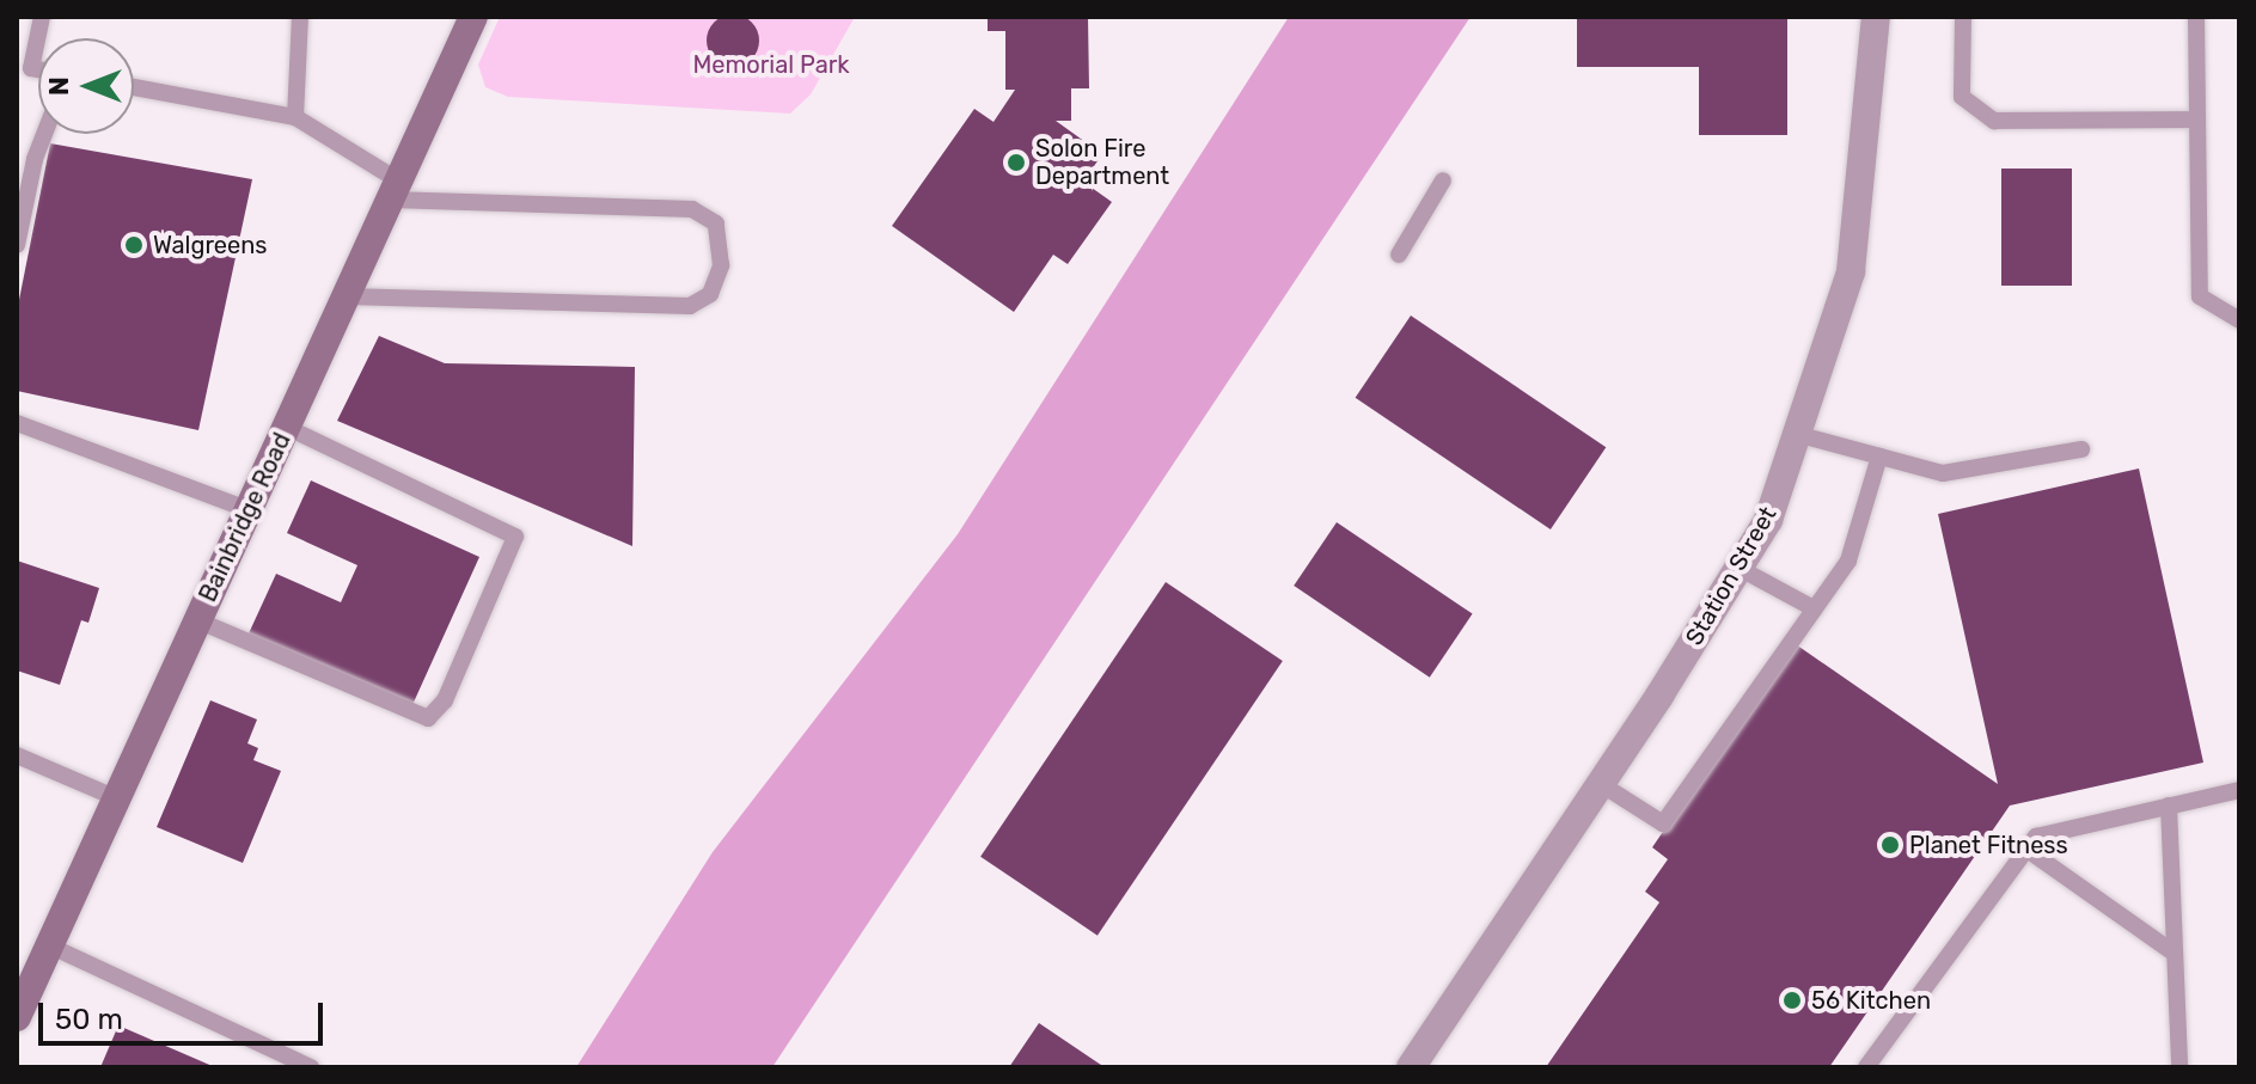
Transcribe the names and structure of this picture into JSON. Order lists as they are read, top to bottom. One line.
{"streets":{"street":["Bainbridge Road","Station Street"]},"parks":["Memorial Park"],"places":["Solon Fire Department","Walgreens","Planet Fitness","56 Kitchen"],"scale_bar":"50 m","north":"left"}
